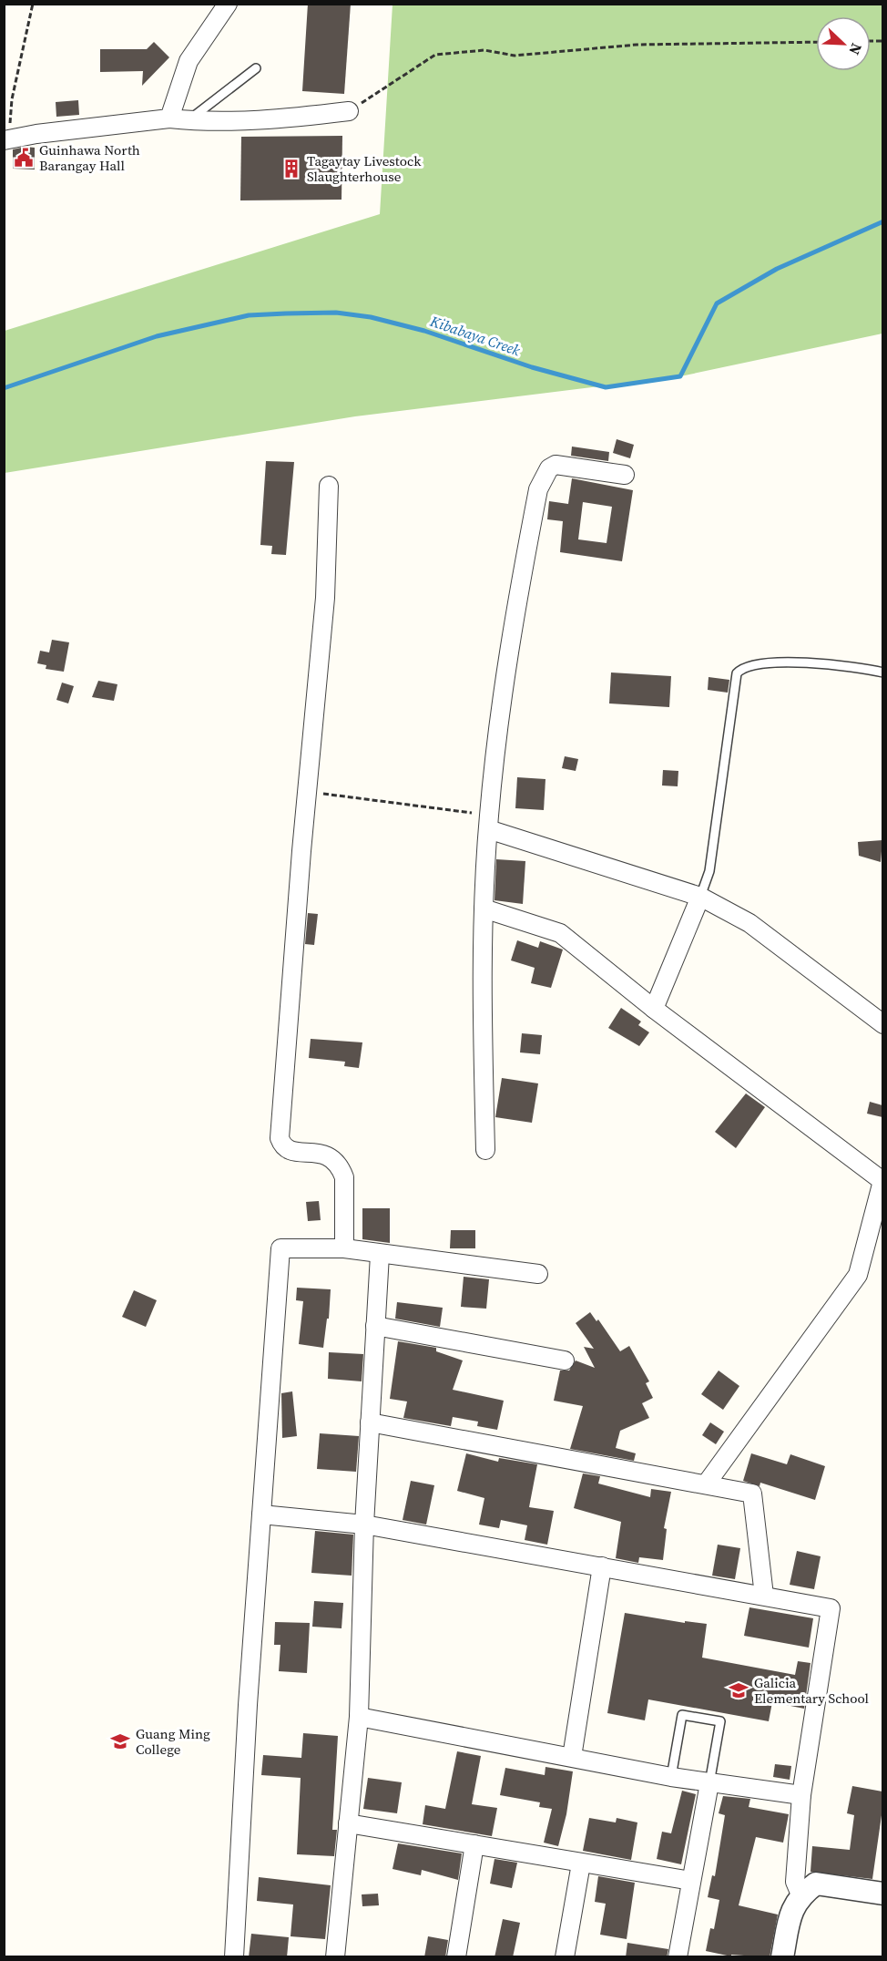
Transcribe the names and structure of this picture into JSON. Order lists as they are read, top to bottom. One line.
{"water":["Kibabaya Creek"],"places":{"public building":["Guinhawa North Barangay Hall"],"building":["Tagaytay Livestock Slaughterhouse"],"school or university":["Galicia Elementary School","Guang Ming College"]},"north":"bottom right"}
